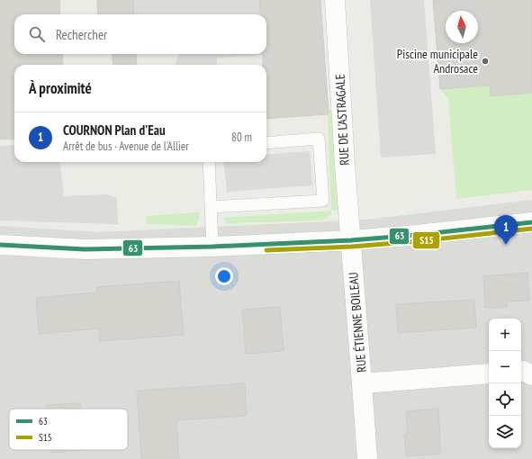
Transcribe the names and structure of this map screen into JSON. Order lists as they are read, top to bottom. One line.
{"streets":{"street":["RUE DE L'ASTRAGALE","RUE ÉTIENNE BOILEAU"]},"crossings":[["RUE DE L'ASTRAGALE","RUE ÉTIENNE BOILEAU"]],"places":["Piscine municipale Androsace"],"lines":["transit line 63","transit line S15"],"legend":["63","S15"],"north":"top","page":{"search":"Rechercher","heading":"À proximité","list":[{"mark":"1","name":"COURNON Plan d'Eau","note":"Arrêt de bus · Avenue de l'Allier","value":"80 m"}],"pins":"1","map_buttons":["+","−"]}}
